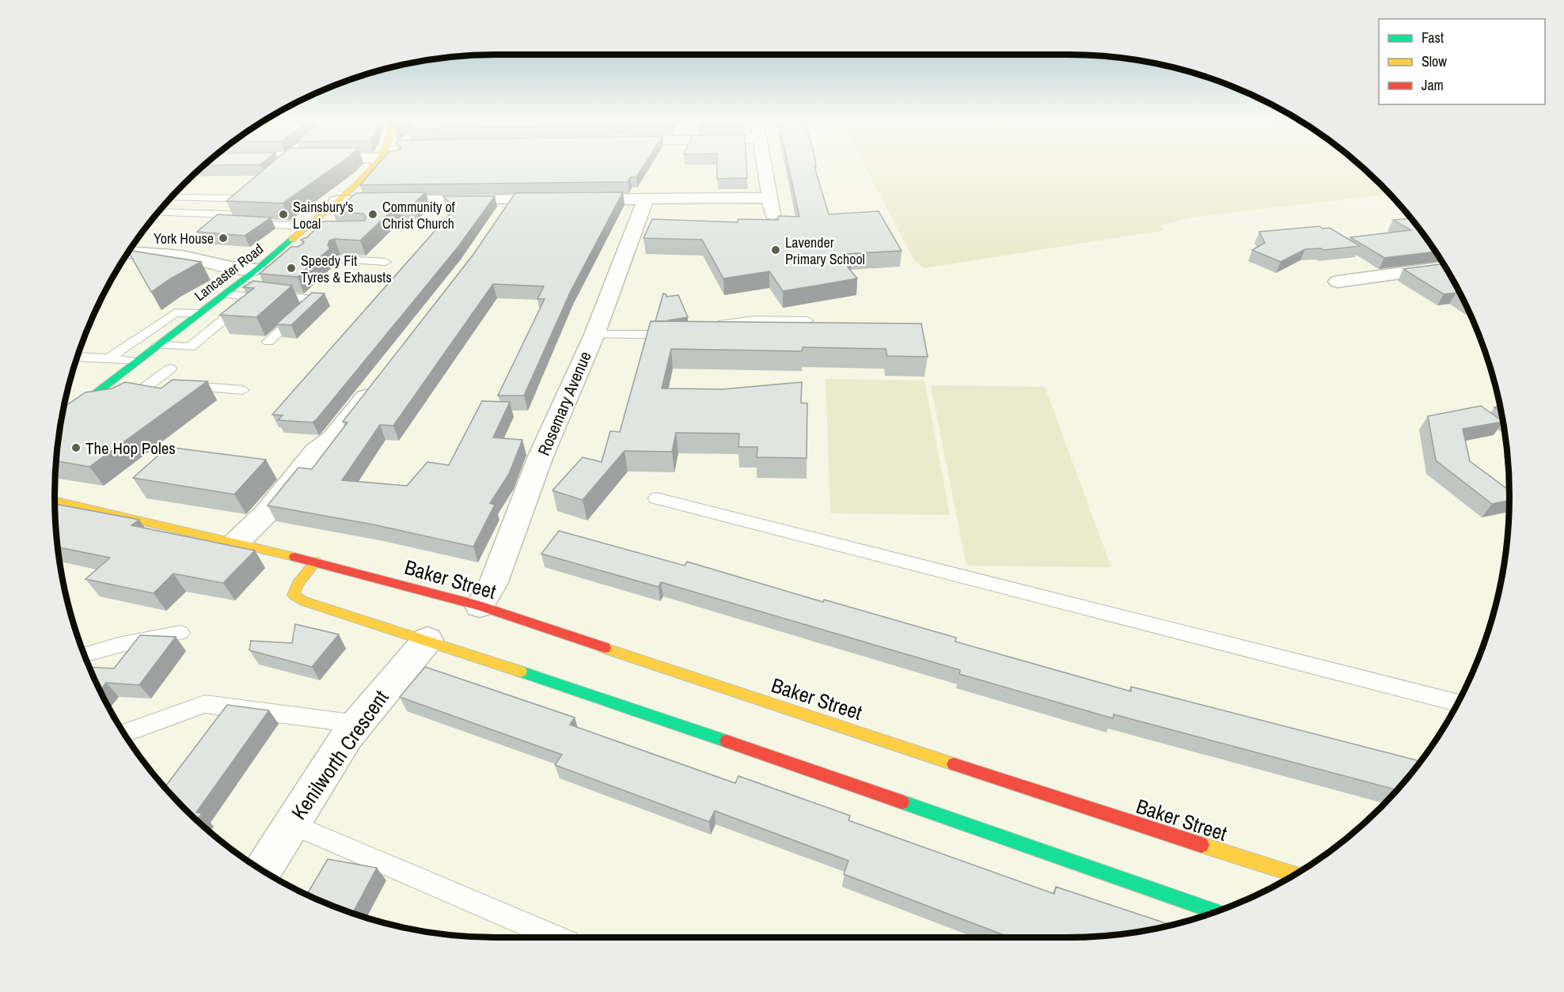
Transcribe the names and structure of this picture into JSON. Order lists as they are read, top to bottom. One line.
{"streets":{"street":["Lancaster Road","Rosemary Avenue","Baker Street","Kenilworth Crescent"]},"crossings":[["Rosemary Avenue","Baker Street"]],"places":["Sainsbury's Local","Community of Christ Church","York House","Lavender Primary School","Speedy Fit Tyres & Exhausts","The Hop Poles"],"legend":["Fast","Slow","Jam"]}
